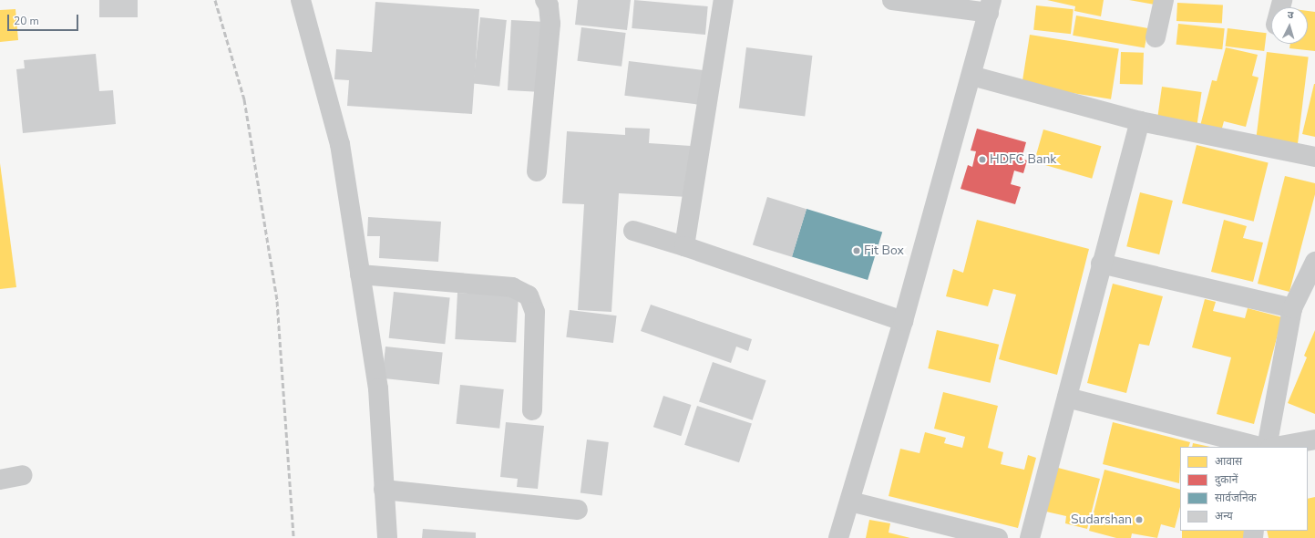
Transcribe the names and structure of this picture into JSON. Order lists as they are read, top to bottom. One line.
{"places":["HDFC Bank","Fit Box","Sudarshan"],"legend":["आवास","दुकानें","सार्वजनिक","अन्य"],"scale_bar":"20 m","north":"top"}
